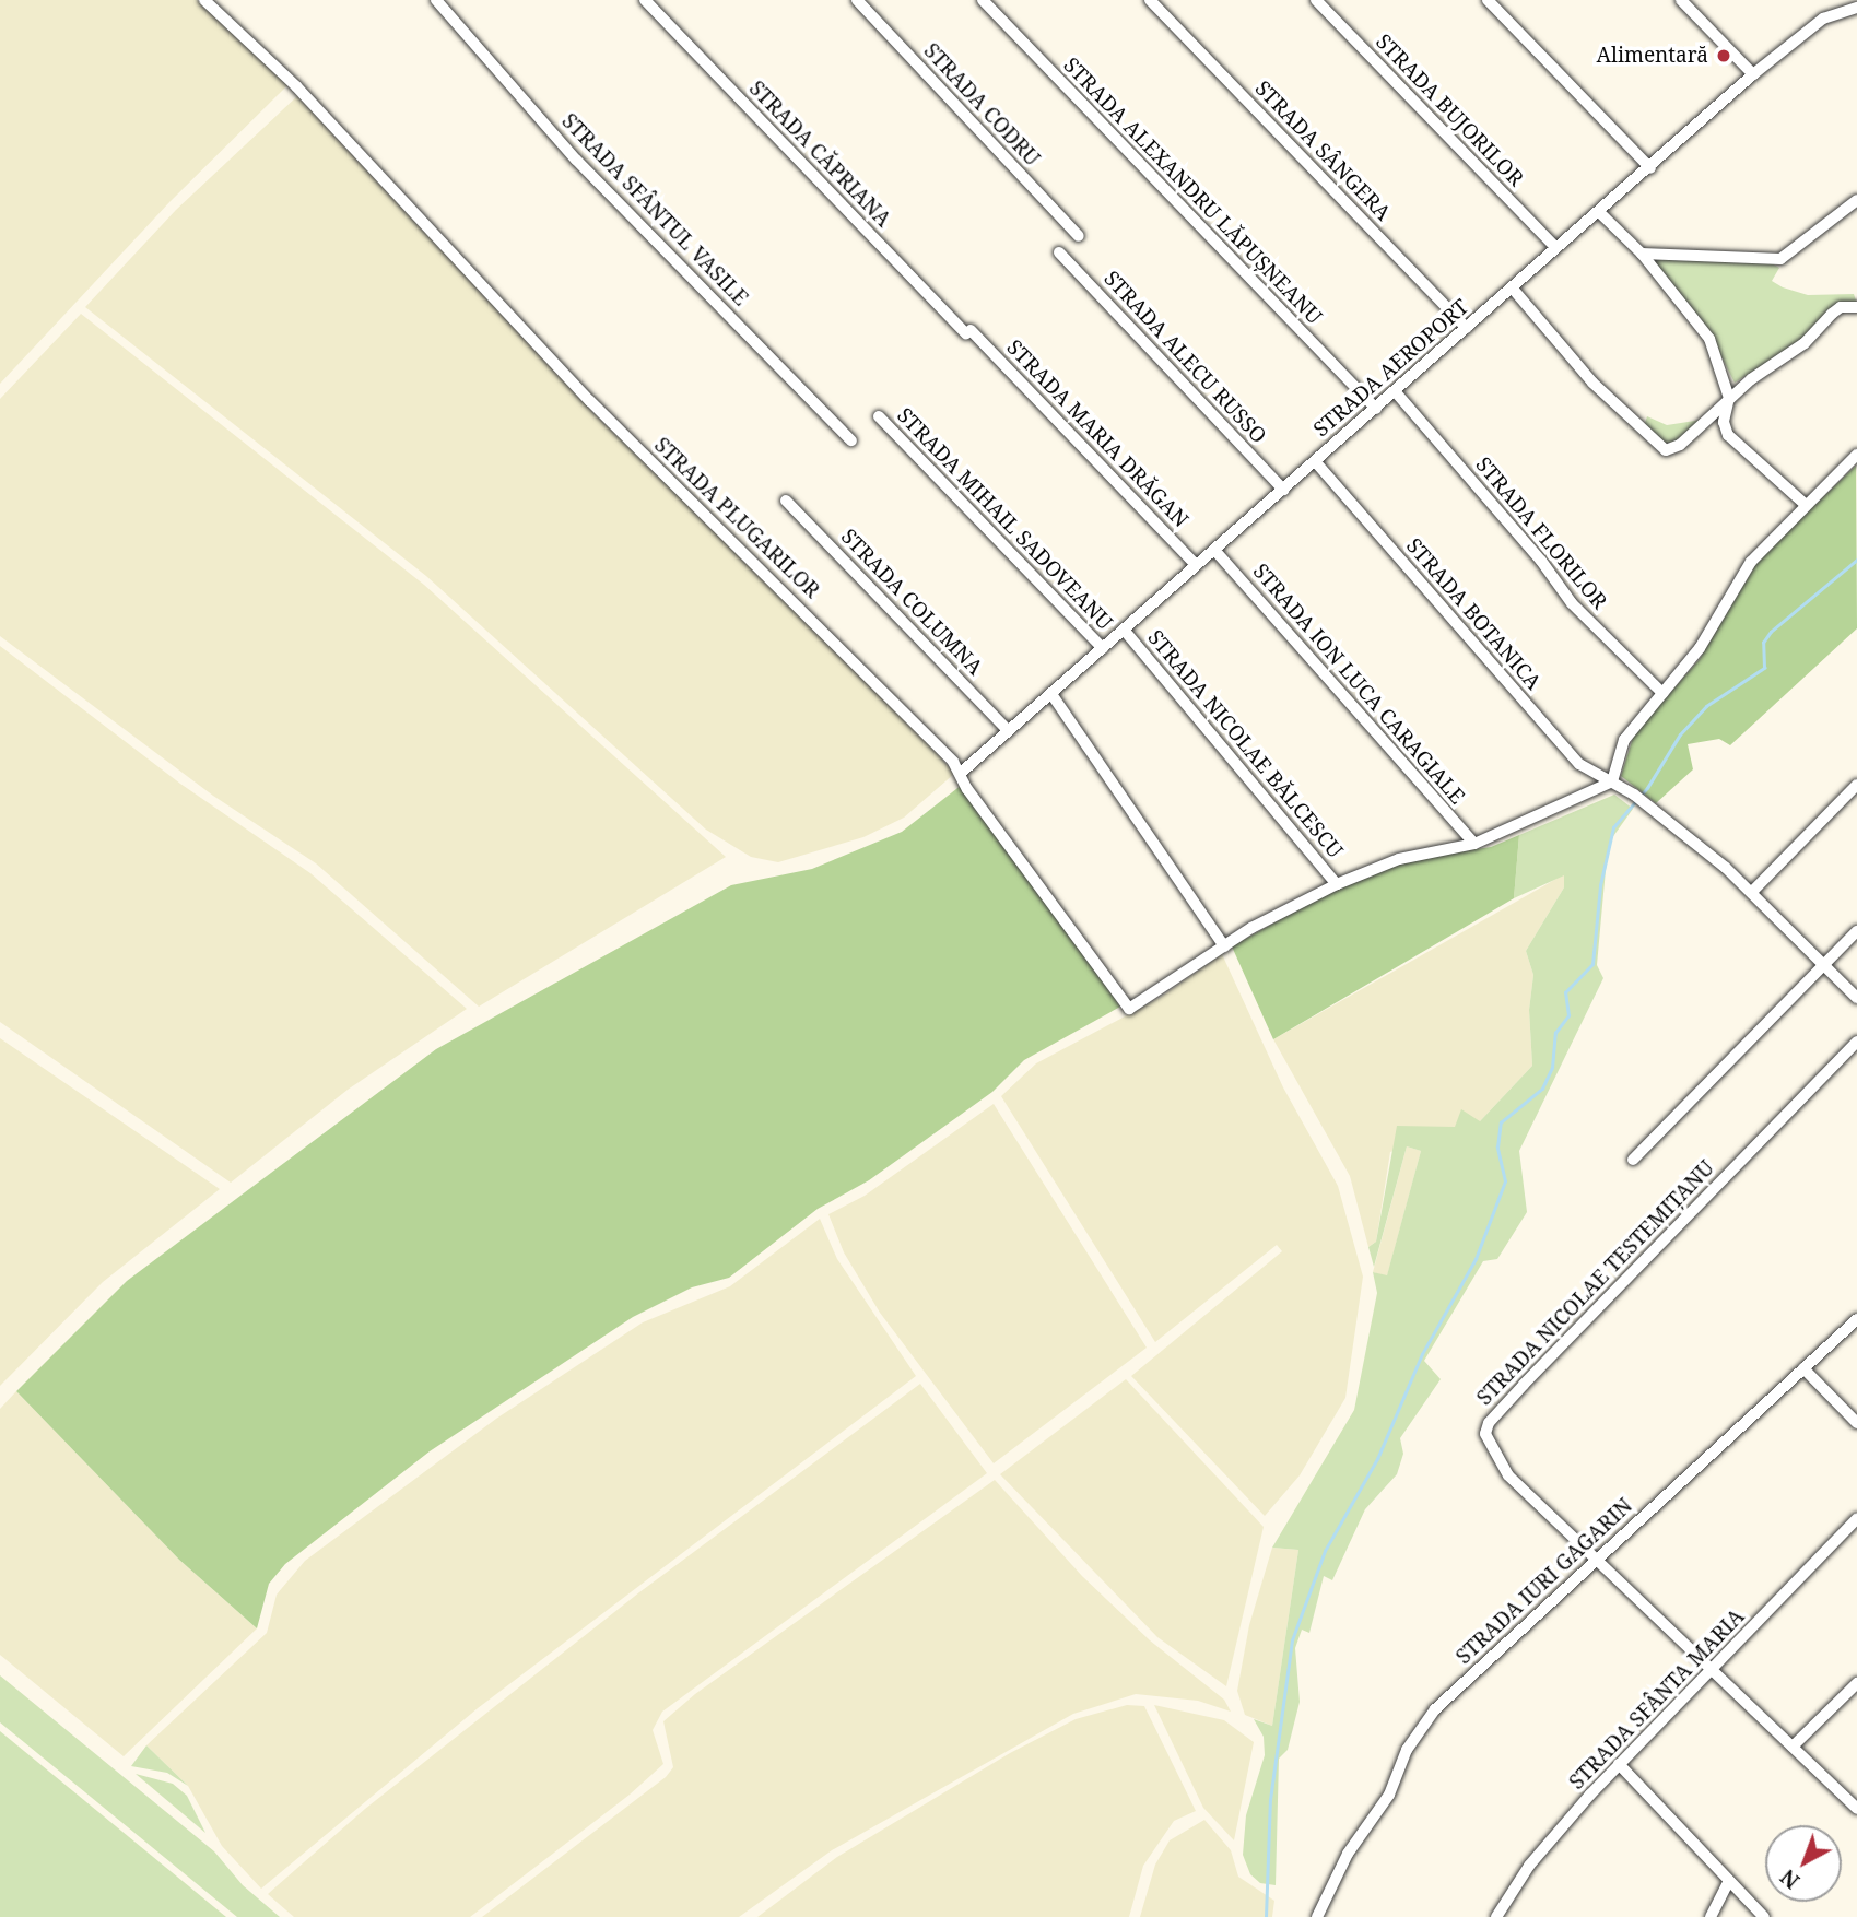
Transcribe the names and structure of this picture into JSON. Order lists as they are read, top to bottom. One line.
{"streets":{"street":["STRADA CODRU","STRADA BUJORILOR","STRADA SÂNGERA","STRADA CĂPRIANA","STRADA ALEXANDRU LĂPUȘNEANU","STRADA SFÂNTUL VASILE","STRADA ALECU RUSSO","STRADA AEROPORT","STRADA MARIA DRĂGAN","STRADA PLUGARILOR","STRADA MIHAIL SADOVEANU","STRADA FLORILOR","STRADA COLUMNA","STRADA BOTANICA","STRADA ION LUCA CARAGIALE","STRADA NICOLAE BĂLCESCU","STRADA NICOLAE TESTEMIȚANU","STRADA IURI GAGARIN","STRADA SFÂNTA MARIA"]},"crossings":[["STRADA BUJORILOR","STRADA AEROPORT"],["STRADA SÂNGERA","STRADA AEROPORT"],["STRADA CĂPRIANA","STRADA MARIA DRĂGAN"],["STRADA ALEXANDRU LĂPUȘNEANU","STRADA AEROPORT"],["STRADA ALECU RUSSO","STRADA AEROPORT"],["STRADA AEROPORT","STRADA MARIA DRĂGAN"],["STRADA AEROPORT","STRADA PLUGARILOR"],["STRADA AEROPORT","STRADA MIHAIL SADOVEANU"],["STRADA AEROPORT","STRADA FLORILOR"],["STRADA AEROPORT","STRADA COLUMNA"],["STRADA AEROPORT","STRADA BOTANICA"],["STRADA AEROPORT","STRADA ION LUCA CARAGIALE"],["STRADA AEROPORT","STRADA NICOLAE BĂLCESCU"],["STRADA NICOLAE TESTEMIȚANU","STRADA IURI GAGARIN"],["STRADA NICOLAE TESTEMIȚANU","STRADA SFÂNTA MARIA"]],"places":["Alimentară"],"north":"bottom left"}
